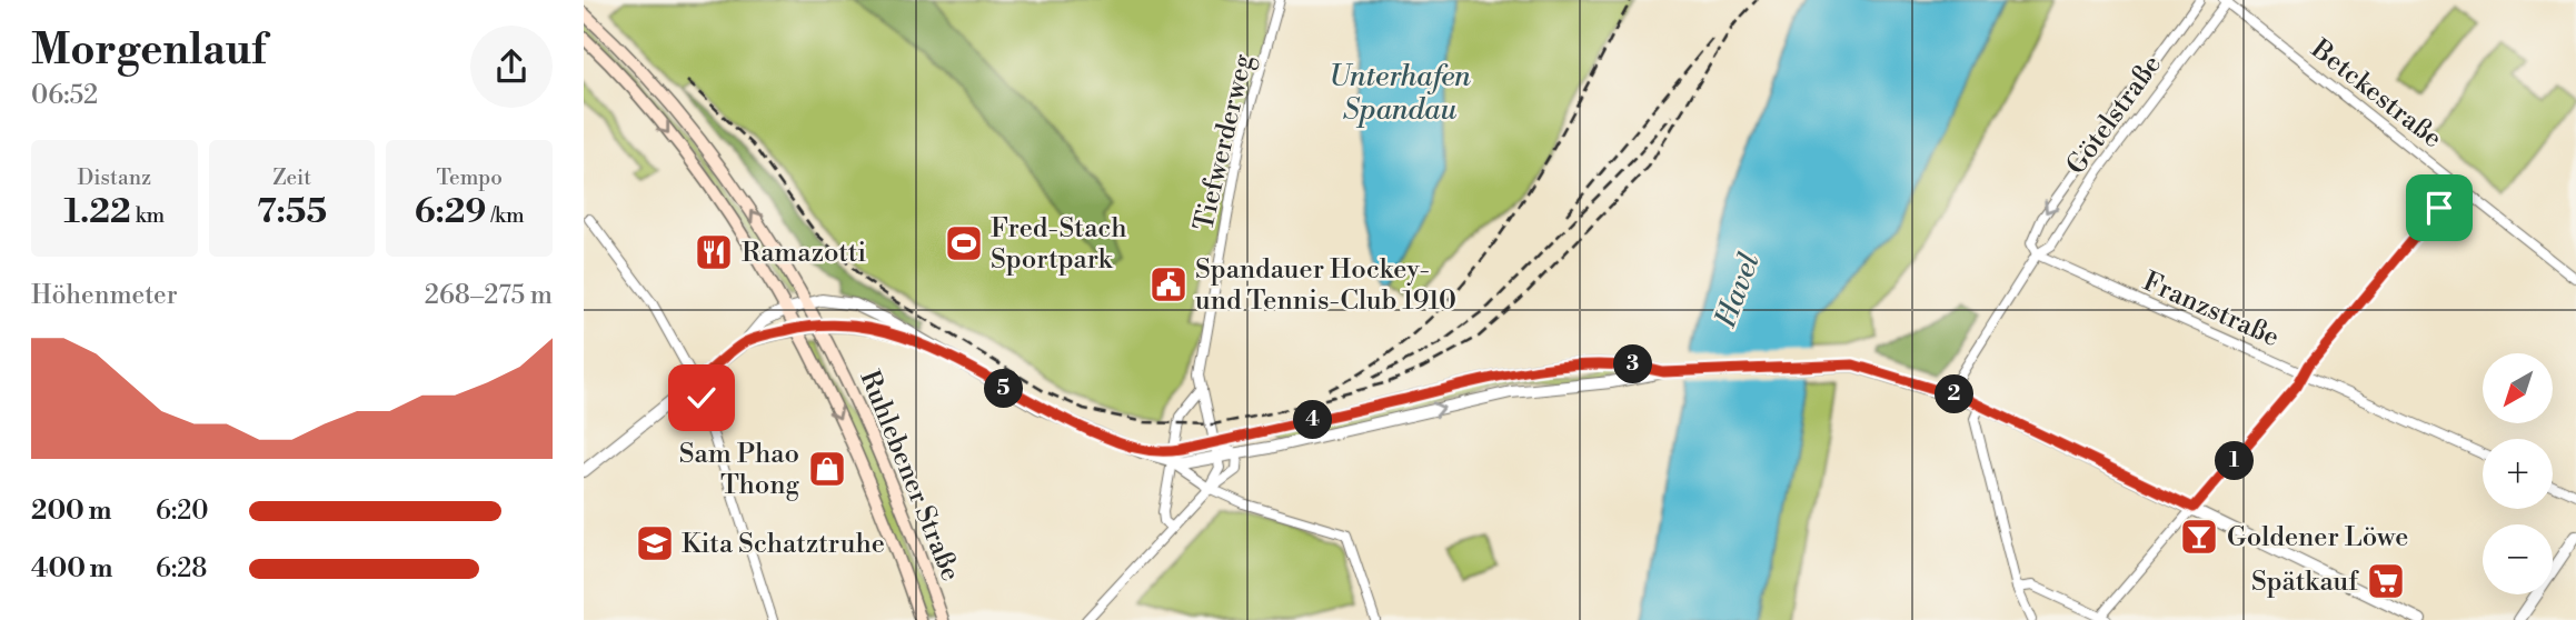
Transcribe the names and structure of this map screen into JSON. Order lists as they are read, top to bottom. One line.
{"streets":{"main road":["Ruhlebener Straße"],"street":["Betckestraße","Götelstraße","Tiefwerderweg","Franzstraße"]},"crossings":[["Betckestraße","Götelstraße"],["Götelstraße","Franzstraße"]],"water":["Unterhafen Spandau","Havel"],"places":{"sports":["Fred-Stach Sportpark"],"restaurant":["Ramazotti"],"public building":["Spandauer Hockey- und Tennis-Club 1910"],"shop":["Sam Phao Thong"],"bar":["Goldener Löwe"],"school or university":["Kita Schatztruhe"],"supermarket":["Spätkauf"]},"north":"bottom left","page":{"heading":["Morgenlauf","06:52"],"stats":[["Distanz","1.22 km"],["Zeit","7:55"],["Tempo","6:29 /km"]],"chart":["Höhenmeter","268–275 m"],"pins":["3","5","2","4","1"],"map_buttons":["+","−"],"list":[{"name":"200 m","note":"6:20"},{"name":"400 m","note":"6:28"}]}}
